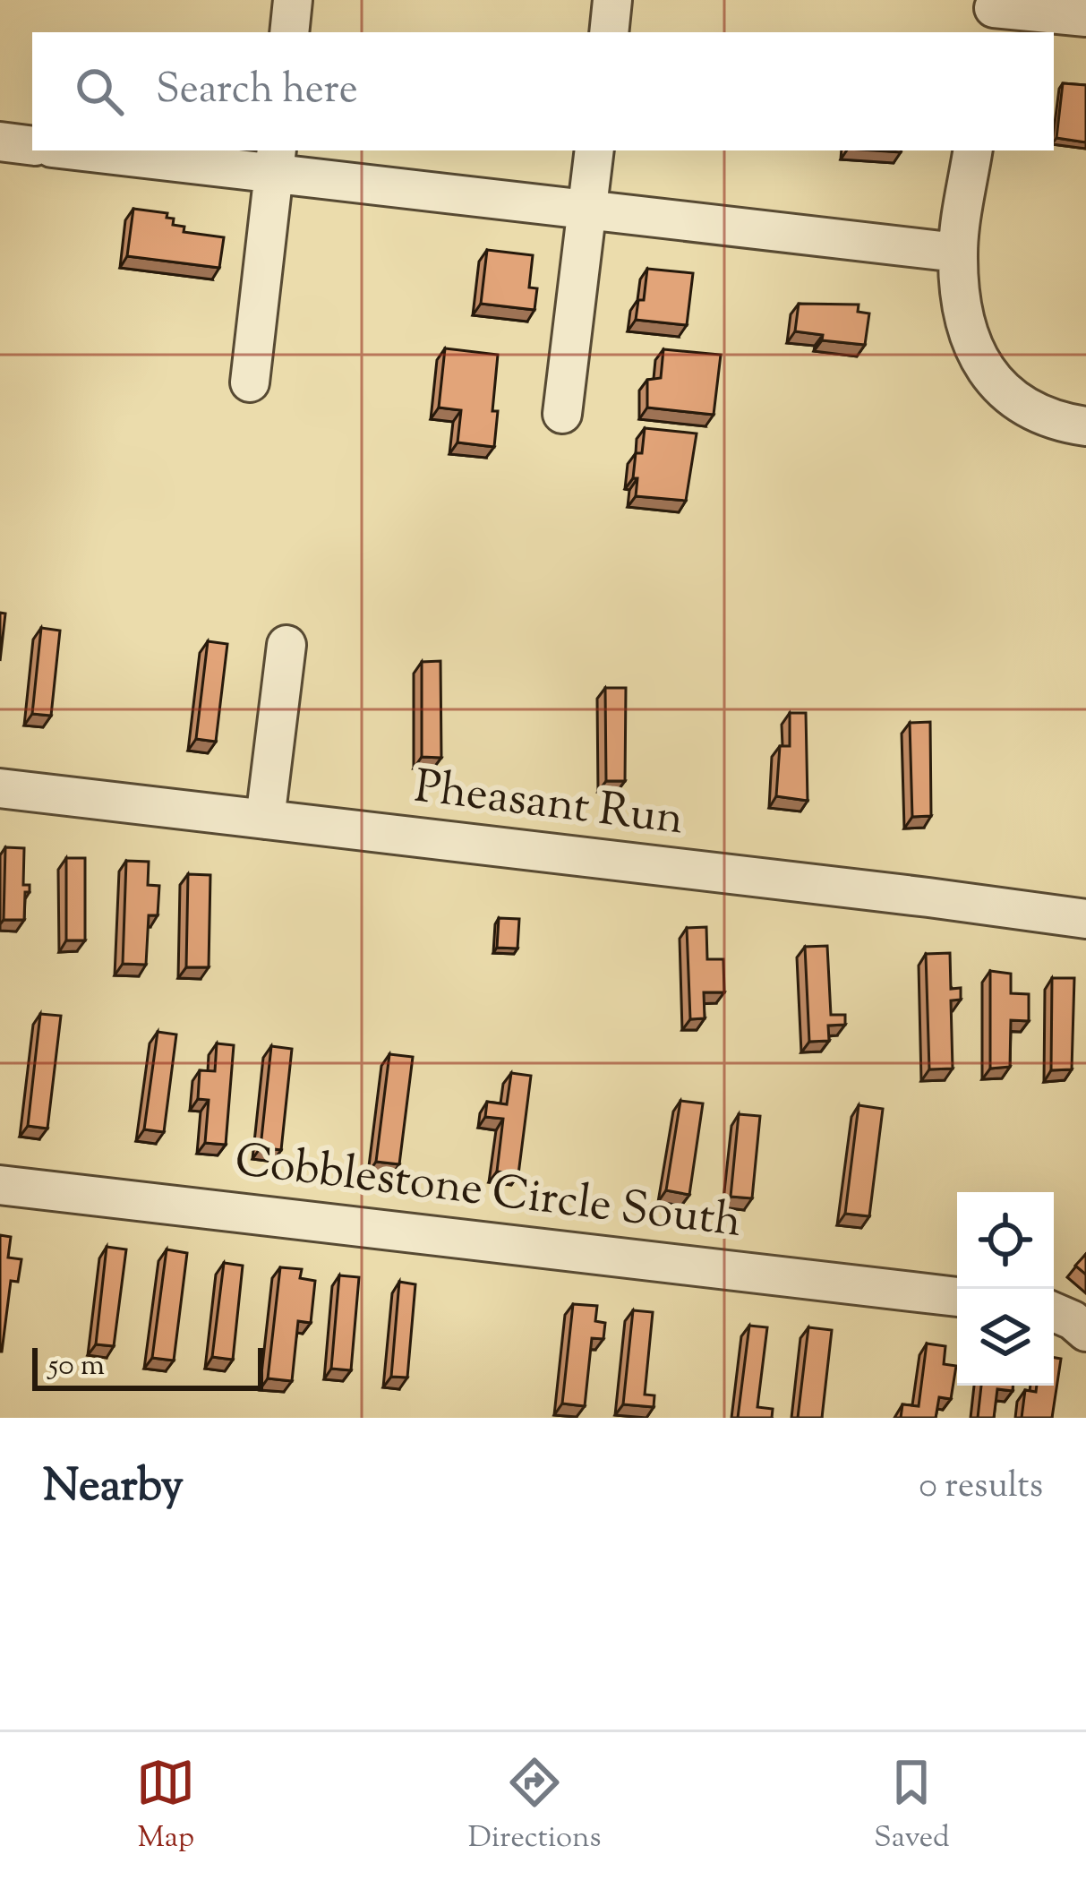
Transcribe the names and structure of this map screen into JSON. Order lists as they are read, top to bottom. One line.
{"streets":{"street":["Pheasant Run","Cobblestone Circle South"]},"scale_bar":"50 m","page":{"search":"Search here","scale":"50 m","heading":["Nearby","0 results"],"nav":["Map","Directions","Saved"]}}
